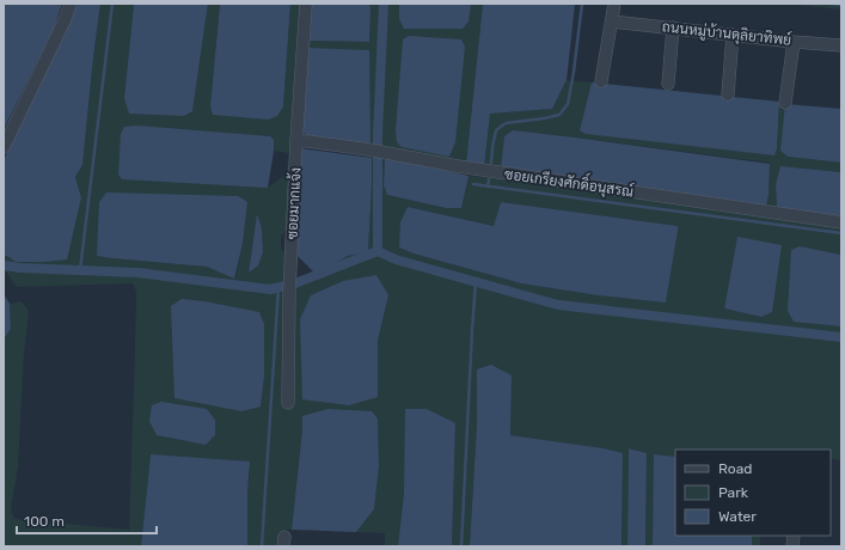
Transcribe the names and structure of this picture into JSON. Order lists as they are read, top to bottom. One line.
{"streets":{"street":["ถนนหมู่บ้านดุลิยาทิพย์","ซอยเกรียงศักดิ์อนุสรณ์","ซอยมากแจ้ง"]},"crossings":[["ซอยเกรียงศักดิ์อนุสรณ์","ซอยมากแจ้ง"]],"legend":["Road","Park","Water"],"scale_bar":"100 m"}
